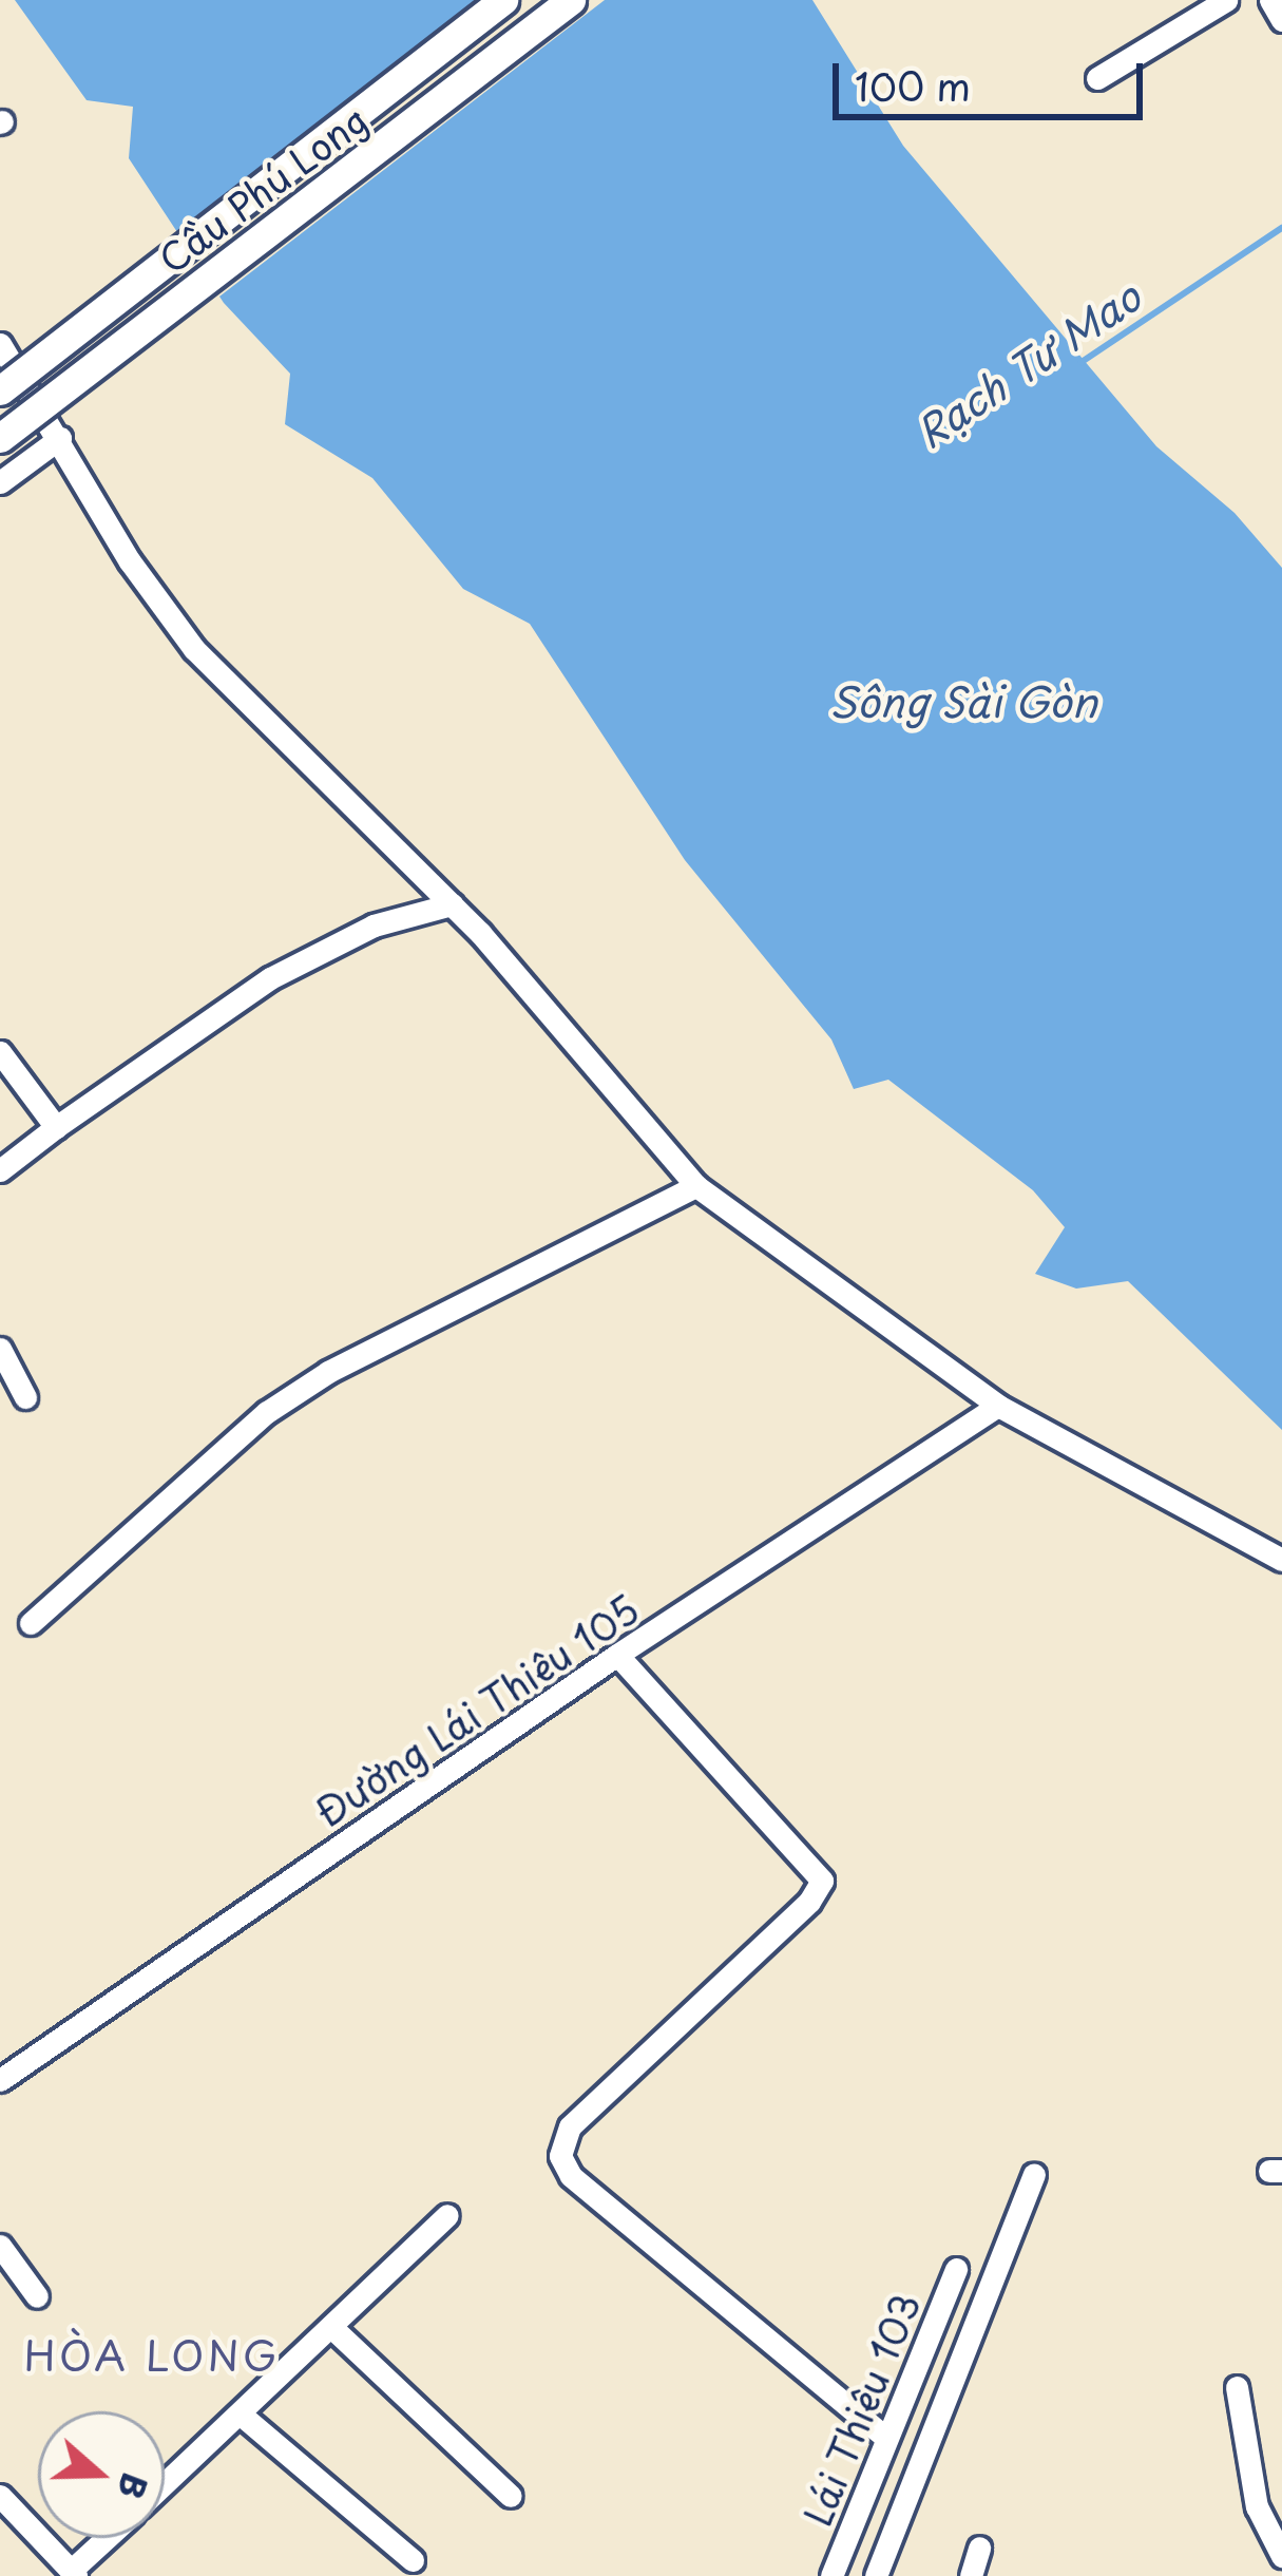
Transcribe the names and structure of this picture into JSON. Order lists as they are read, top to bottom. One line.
{"streets":{"main road":["Cầu Phú Long"],"street":["Đường Lái Thiêu 105","Lái Thiêu 103"]},"districts":["HÒA LONG"],"water":["Rạch Tư Mao","Sông Sài Gòn"],"scale_bar":"100 m","north":"right"}
